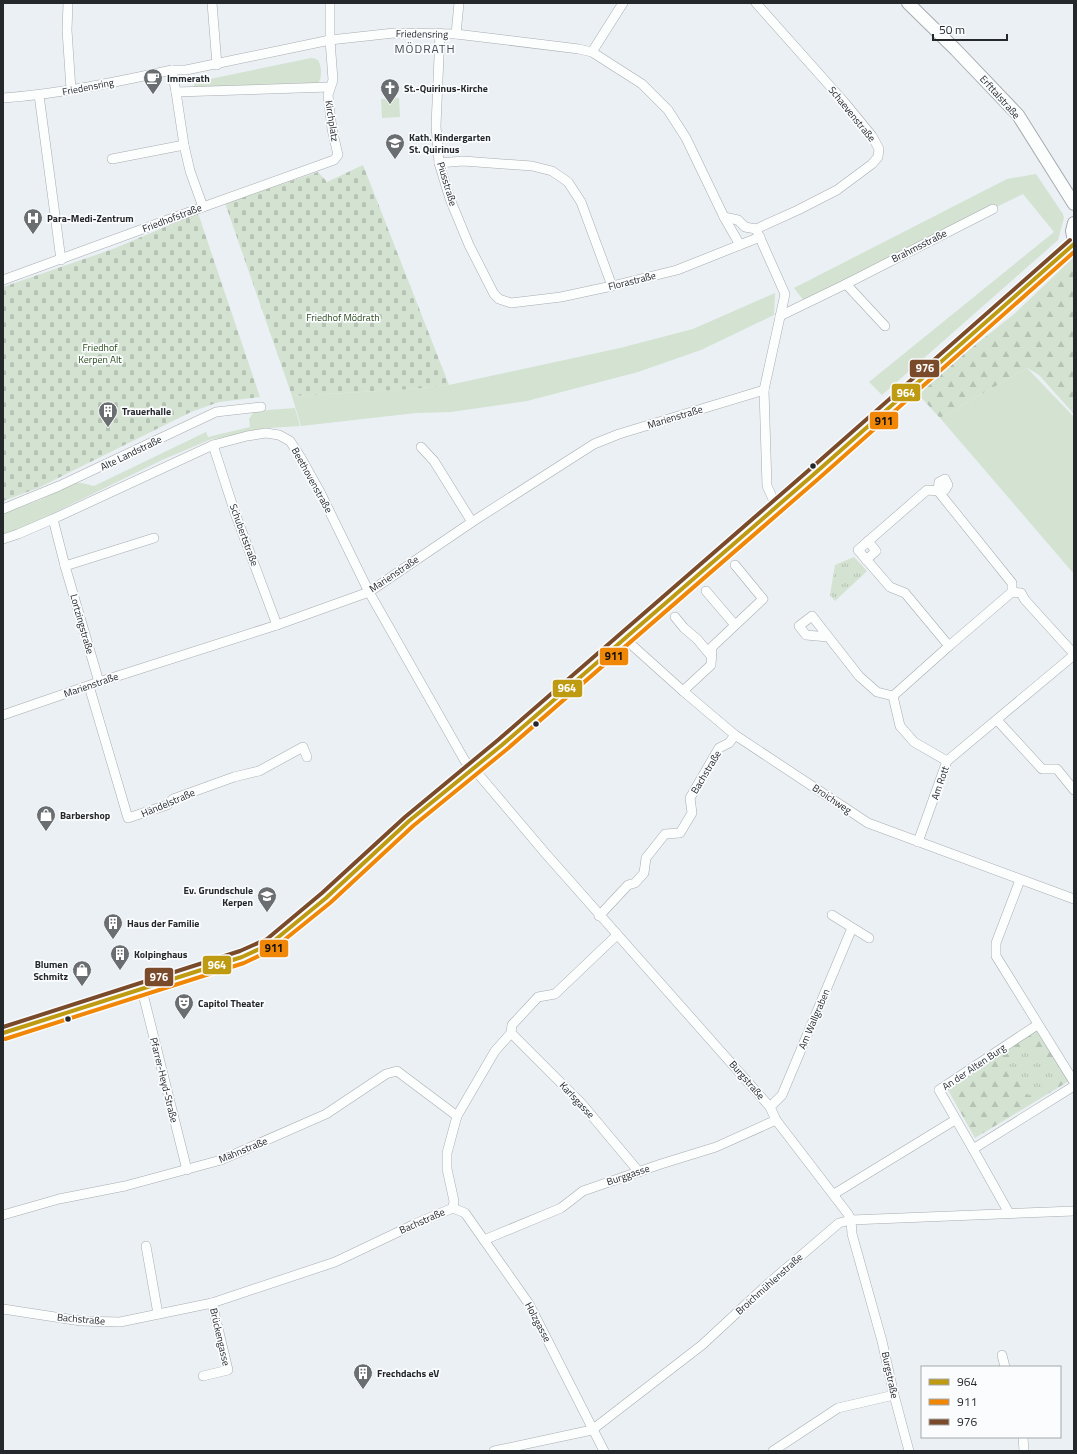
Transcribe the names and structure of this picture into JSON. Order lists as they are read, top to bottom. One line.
{"streets":{"main road":["Erfttalstraße"],"street":["Friedensring","Schaevenstraße","Kirchplatz","Piusstraße","Friedhofstraße","Brahmsstraße","Florastraße","Marienstraße","Alte Landstraße","Beethovenstraße","Schubertstraße","Lortzingstraße","Bachstraße","Am Rott","Broichweg","Händelstraße","Am Wallgraben","An der Alten Burg","Pfarrer-Heyd-Straße","Burgstraße","Karlsgasse","Mähnstraße","Burggasse","Broichmühlenstraße","Holzgasse","Brückengasse"]},"crossings":[["Friedensring","Kirchplatz"],["Friedensring","Piusstraße"],["Schaevenstraße","Florastraße"],["Kirchplatz","Friedhofstraße"],["Piusstraße","Florastraße"],["Marienstraße","Beethovenstraße"],["Marienstraße","Schubertstraße"],["Marienstraße","Lortzingstraße"],["Marienstraße","Händelstraße"],["Beethovenstraße","Schubertstraße"],["Beethovenstraße","Lortzingstraße"],["Beethovenstraße","Burgstraße"],["Bachstraße","Broichweg"],["Bachstraße","Burgstraße"],["Bachstraße","Karlsgasse"],["Bachstraße","Mähnstraße"],["Bachstraße","Holzgasse"],["Bachstraße","Brückengasse"],["Am Rott","Broichweg"],["Am Wallgraben","Burgstraße"],["An der Alten Burg","Broichmühlenstraße"],["Pfarrer-Heyd-Straße","Mähnstraße"],["Burgstraße","Burggasse"],["Burgstraße","Broichmühlenstraße"],["Karlsgasse","Burggasse"],["Burggasse","Holzgasse"],["Broichmühlenstraße","Holzgasse"]],"districts":["MÖDRATH"],"parks":["Friedhof Mödrath","Friedhof Kerpen Alt"],"places":{"cafe":["Immerath"],"church":["St.-Quirinus-Kirche"],"school or university":["Kath. Kindergarten St. Quirinus","Ev. Grundschule Kerpen"],"hospital":["Para-Medi-Zentrum"],"building":["Trauerhalle","Haus der Familie","Kolpinghaus","Frechdachs eV"],"shop":["Barbershop","Blumen Schmitz"],"theatre":["Capitol Theater"]},"lines":["transit line 976","transit line 964","transit line 911"],"legend":["964","911","976"],"scale_bar":"50 m"}
